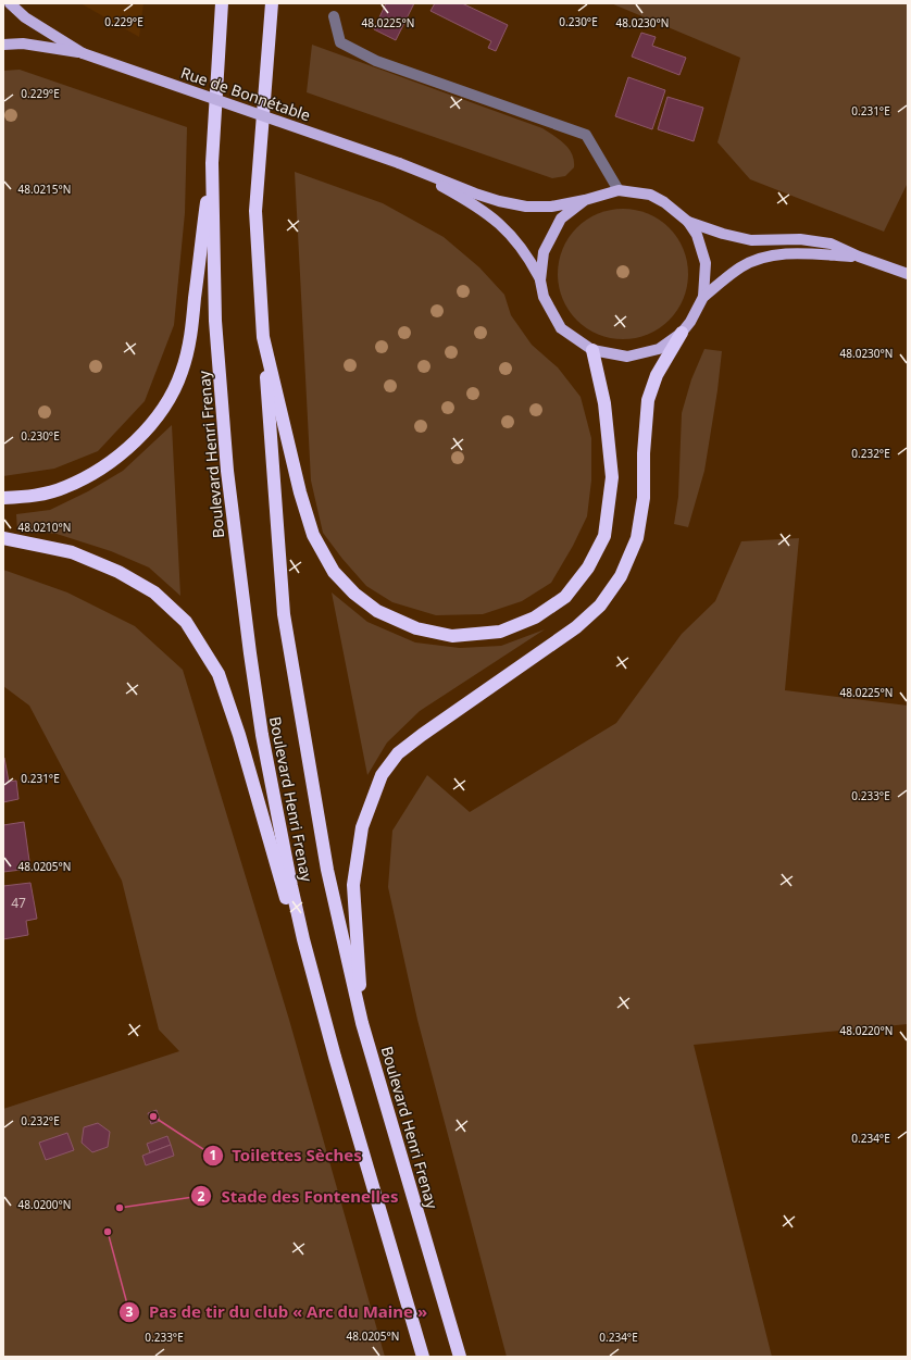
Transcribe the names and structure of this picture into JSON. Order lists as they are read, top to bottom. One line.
{"streets":{"highway":["Boulevard Henri Frenay"],"main road":["Rue de Bonnétable"]},"places":["Toilettes Sèches","Stade des Fontenelles","Pas de tir du club « Arc du Maine »"],"house_numbers":["47"],"coordinates":["0.229°E","0.230°E","48.0225°N","48.0230°N","0.231°E","48.0215°N","0.232°E","48.0210°N","0.233°E","48.0205°N","48.0220°N","0.234°E","48.0200°N"]}
